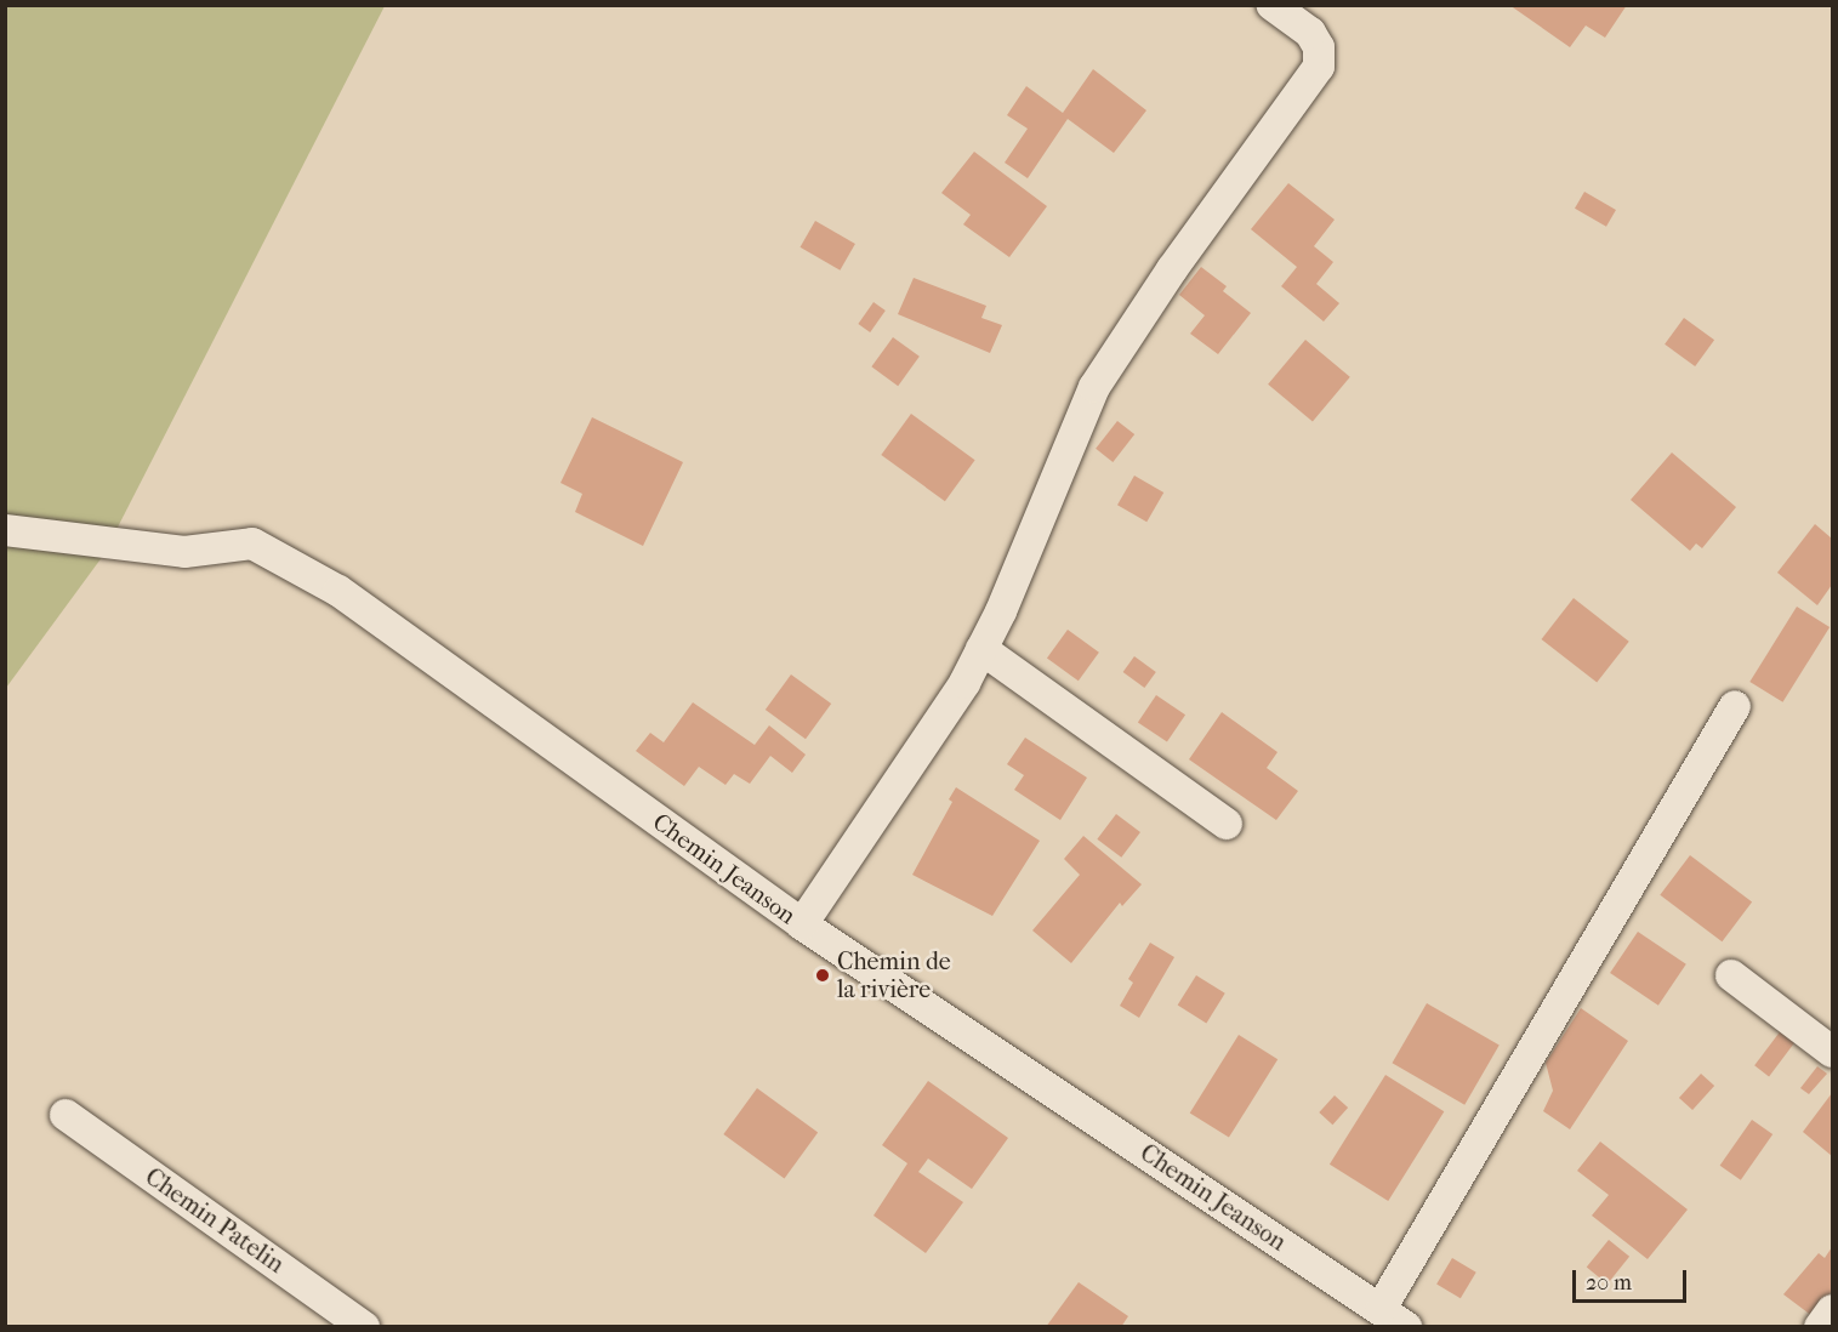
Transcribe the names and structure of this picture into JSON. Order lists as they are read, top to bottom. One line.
{"streets":{"street":["Chemin Jeanson","Chemin Patelin"]},"places":["Chemin de la rivière"],"scale_bar":"20 m"}
